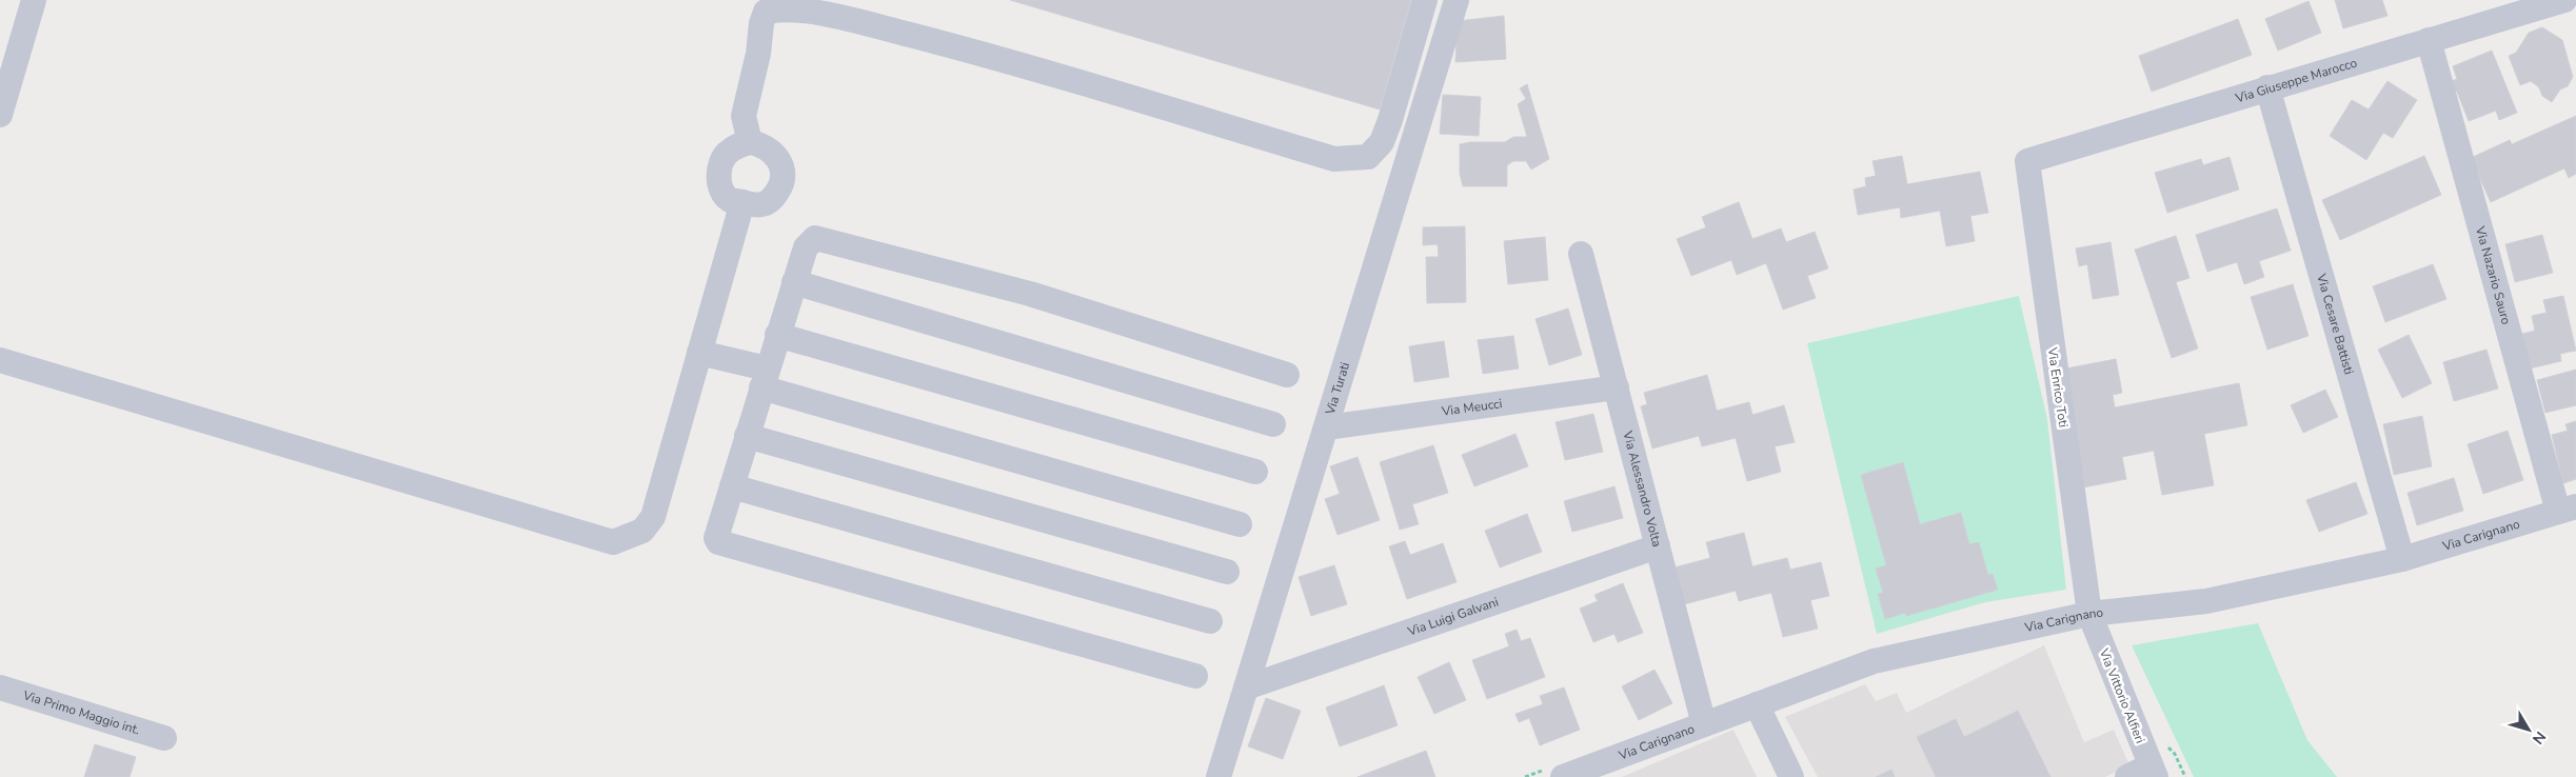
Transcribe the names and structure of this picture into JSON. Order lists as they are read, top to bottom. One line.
{"streets":{"street":["Via Giuseppe Marocco","Via Nazario Sauro","Via Cesare Battisti","Via Enrico Toti","Via Turati","Via Meucci","Via Alessandro Volta","Via Carignano","Via Luigi Galvani","Via Vittorio Alfieri","Via Primo Maggio int."]},"crossings":[["Via Giuseppe Marocco","Via Nazario Sauro"],["Via Giuseppe Marocco","Via Cesare Battisti"],["Via Giuseppe Marocco","Via Enrico Toti"],["Via Nazario Sauro","Via Carignano"],["Via Cesare Battisti","Via Carignano"],["Via Enrico Toti","Via Carignano"],["Via Enrico Toti","Via Vittorio Alfieri"],["Via Turati","Via Meucci"],["Via Turati","Via Luigi Galvani"],["Via Meucci","Via Alessandro Volta"],["Via Alessandro Volta","Via Carignano"],["Via Alessandro Volta","Via Luigi Galvani"],["Via Carignano","Via Vittorio Alfieri"]],"north":"bottom right"}
